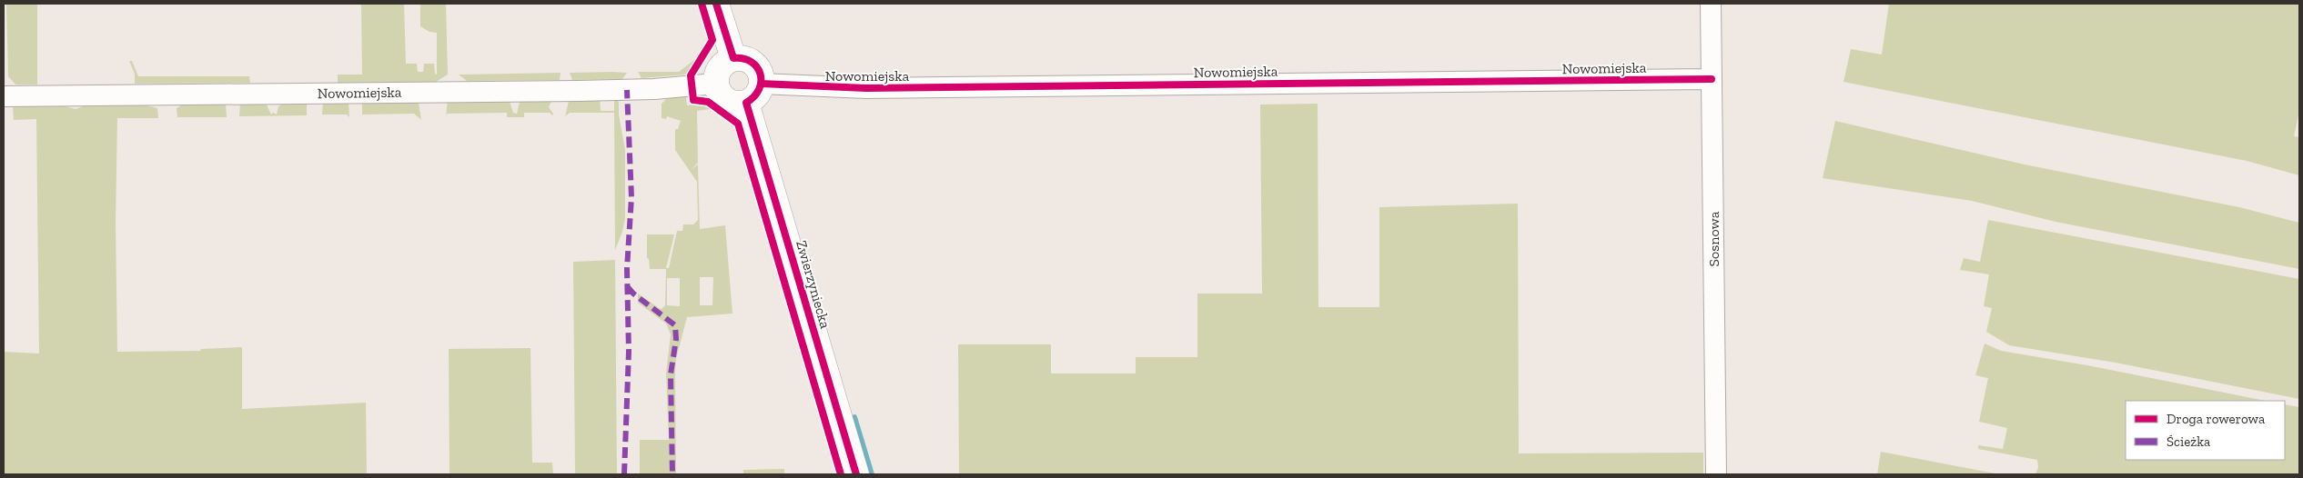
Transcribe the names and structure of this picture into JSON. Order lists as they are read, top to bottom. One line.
{"streets":{"street":["Nowomiejska","Sosnowa","Zwierzyniecka"]},"crossings":[["Nowomiejska","Sosnowa"],["Nowomiejska","Zwierzyniecka"]],"legend":["Droga rowerowa","Ścieżka"]}
